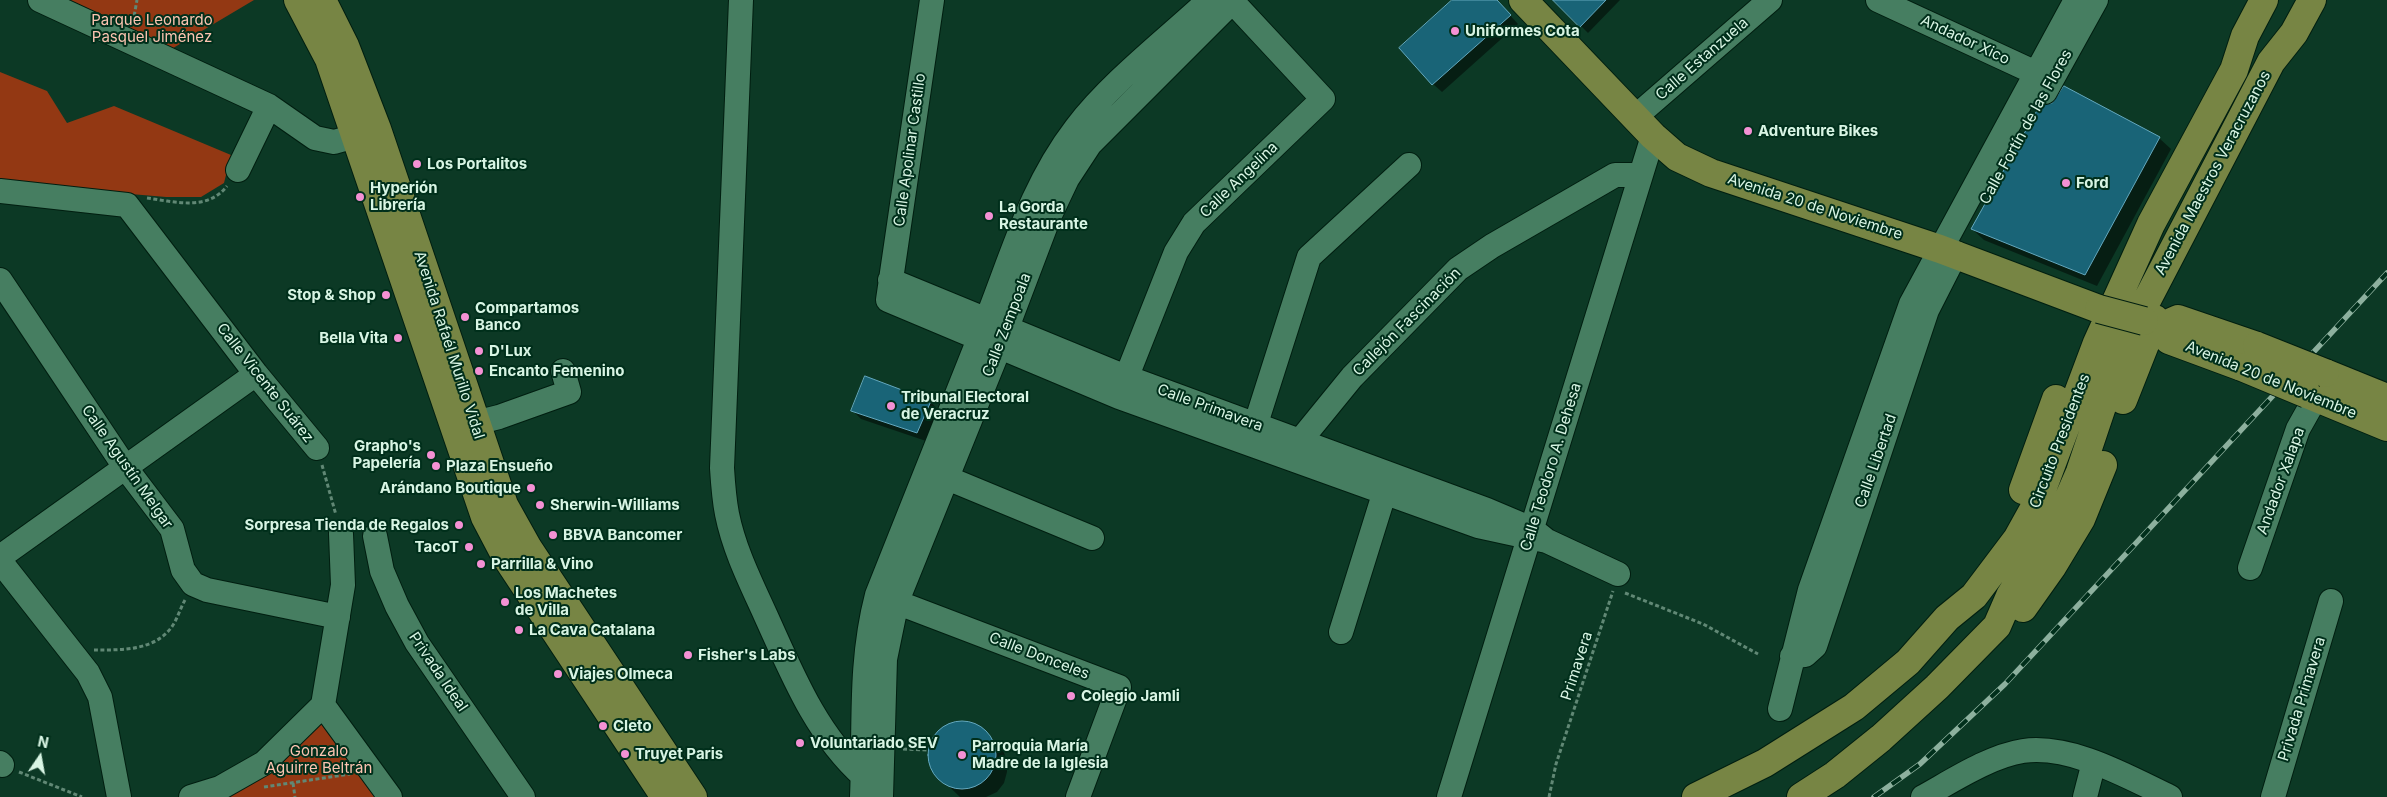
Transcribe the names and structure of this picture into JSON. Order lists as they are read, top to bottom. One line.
{"streets":{"main road":["Avenida Maestros Veracruzanos","Avenida 20 de Noviembre","Avenida Rafaél Murillo Vidal","Circuito Presidentes"],"street":["Andador Xico","Calle Estanzuela","Calle Fortín de las Flores","Calle Apolinar Castillo","Calle Angelina","Callejón Fascinación","Calle Zempoala","Calle Vicente Suárez","Calle Primavera","Calle Libertad","Calle Agustín Melgar","Calle Teodoro A. Dehesa","Andador Xalapa","Calle Donceles","Privada Ideal","Privada Primavera"],"path":["Primavera"]},"crossings":[["Andador Xico","Calle Fortín de las Flores"],["Calle Estanzuela","Avenida 20 de Noviembre"],["Calle Fortín de las Flores","Avenida 20 de Noviembre"],["Calle Fortín de las Flores","Calle Libertad"],["Calle Apolinar Castillo","Calle Primavera"],["Avenida Maestros Veracruzanos","Circuito Presidentes"],["Calle Angelina","Calle Zempoala"],["Calle Angelina","Calle Primavera"],["Avenida 20 de Noviembre","Calle Libertad"],["Avenida 20 de Noviembre","Calle Teodoro A. Dehesa"],["Avenida 20 de Noviembre","Andador Xalapa"],["Callejón Fascinación","Calle Primavera"],["Callejón Fascinación","Calle Teodoro A. Dehesa"],["Calle Zempoala","Calle Primavera"],["Calle Zempoala","Calle Donceles"],["Calle Primavera","Calle Teodoro A. Dehesa"]],"parks":["Parque Leonardo Pasquel Jiménez","Gonzalo Aguirre Beltrán"],"places":["Uniformes Cota","Adventure Bikes","Los Portalitos","Ford","Hyperión Librería","La Gorda Restaurante","Stop & Shop","Compartamos Banco","Bella Vita","D'Lux","Encanto Femenino","Tribunal Electoral de Veracruz","Grapho's Papelería","Plaza Ensueño","Arándano Boutique","Sherwin-Williams","Sorpresa Tienda de Regalos","BBVA Bancomer","TacoT","Parrilla & Vino","Los Machetes de Villa","La Cava Catalana","Fisher's Labs","Viajes Olmeca","Colegio Jamli","Cleto","Voluntariado SEV","Truyet Paris","Parroquia María Madre de la Iglesia"],"north":"top"}
